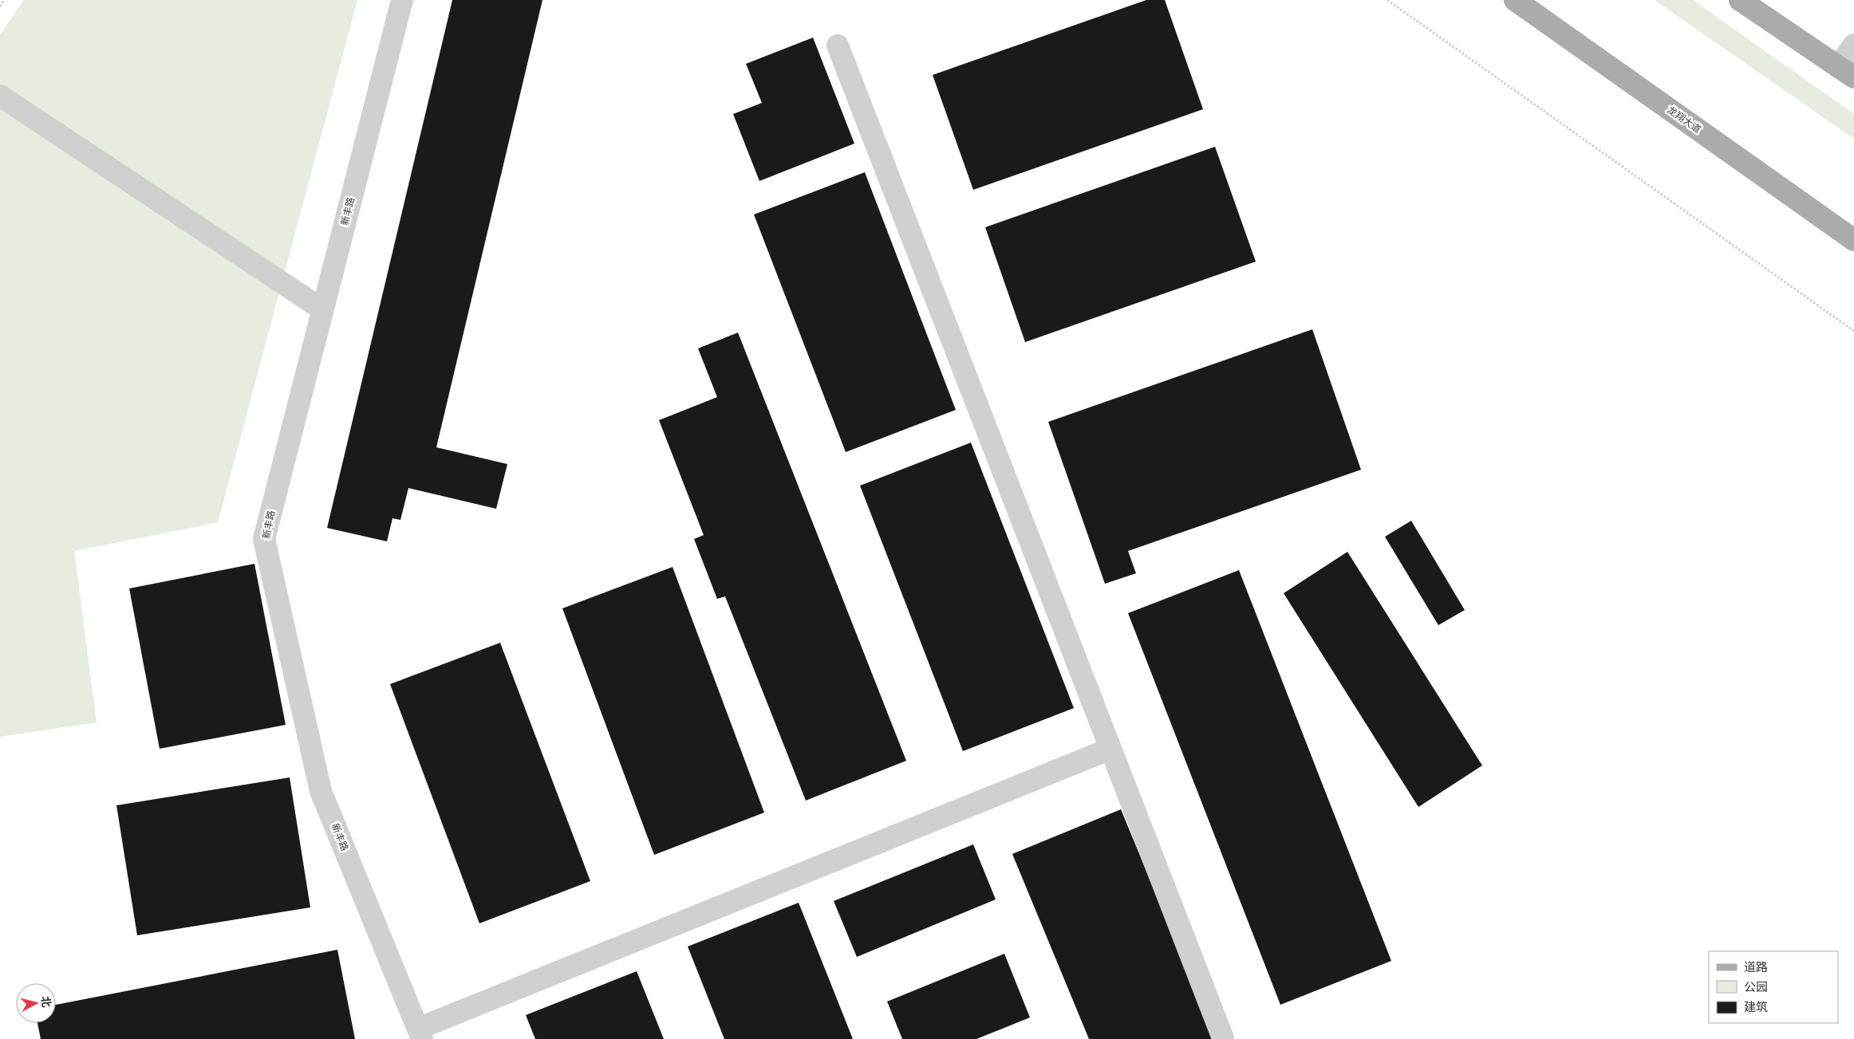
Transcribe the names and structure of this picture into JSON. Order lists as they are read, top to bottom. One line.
{"streets":{"main road":["龙翔大道"],"street":["新丰路"]},"legend":["道路","公园","建筑"],"north":"right"}
